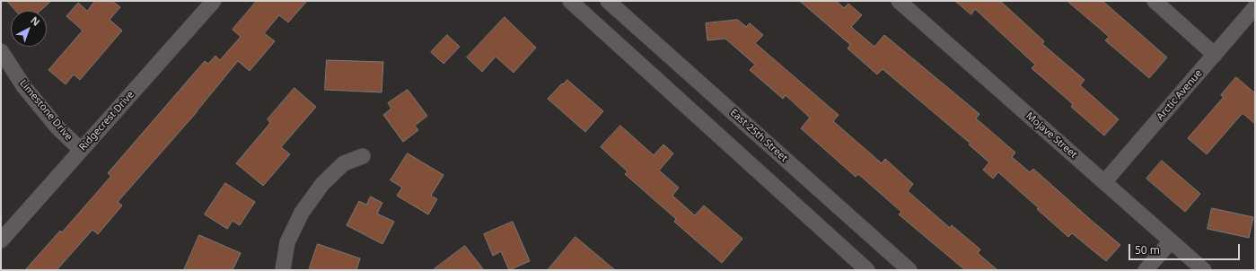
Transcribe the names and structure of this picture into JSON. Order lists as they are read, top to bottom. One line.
{"streets":{"street":["Arctic Avenue","Limestone Drive","Ridgecrest Drive","East 25th Street","Mojave Street"]},"crossings":[["Arctic Avenue","Mojave Street"],["Limestone Drive","Ridgecrest Drive"]],"scale_bar":"50 m","north":"top right"}
